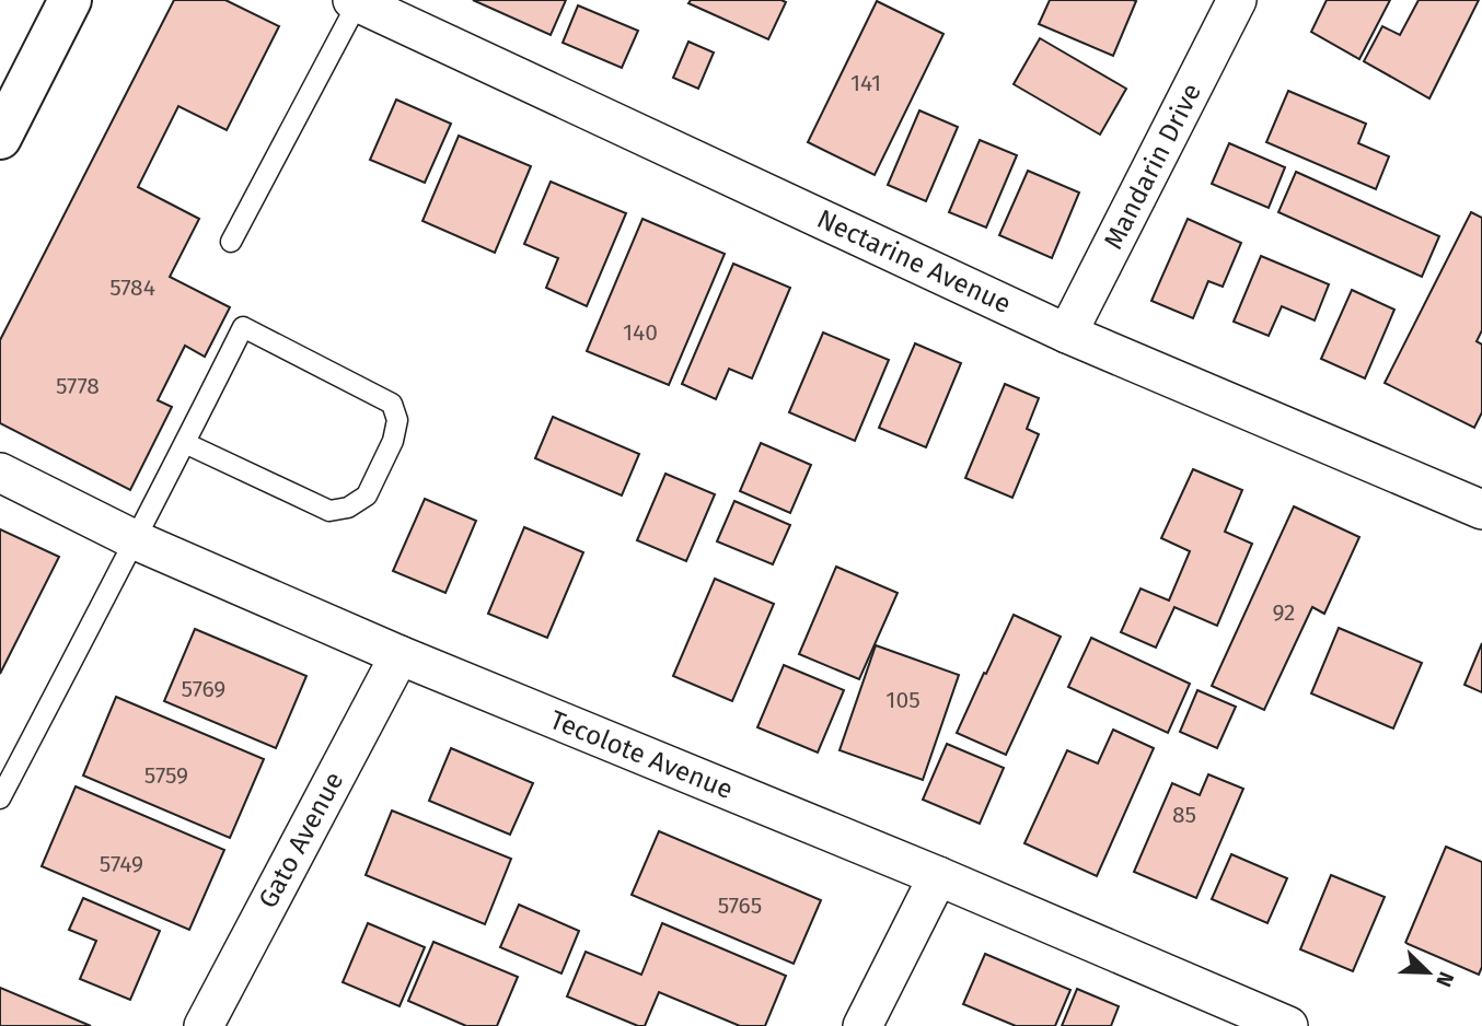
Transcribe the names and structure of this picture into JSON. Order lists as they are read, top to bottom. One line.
{"streets":{"street":["Mandarin Drive","Nectarine Avenue","Tecolote Avenue","Gato Avenue"]},"crossings":[["Mandarin Drive","Nectarine Avenue"],["Tecolote Avenue","Gato Avenue"]],"house_numbers":["141","5784","140","5778","92","5769","105","5759","85","5749","5765"],"north":"bottom right"}
